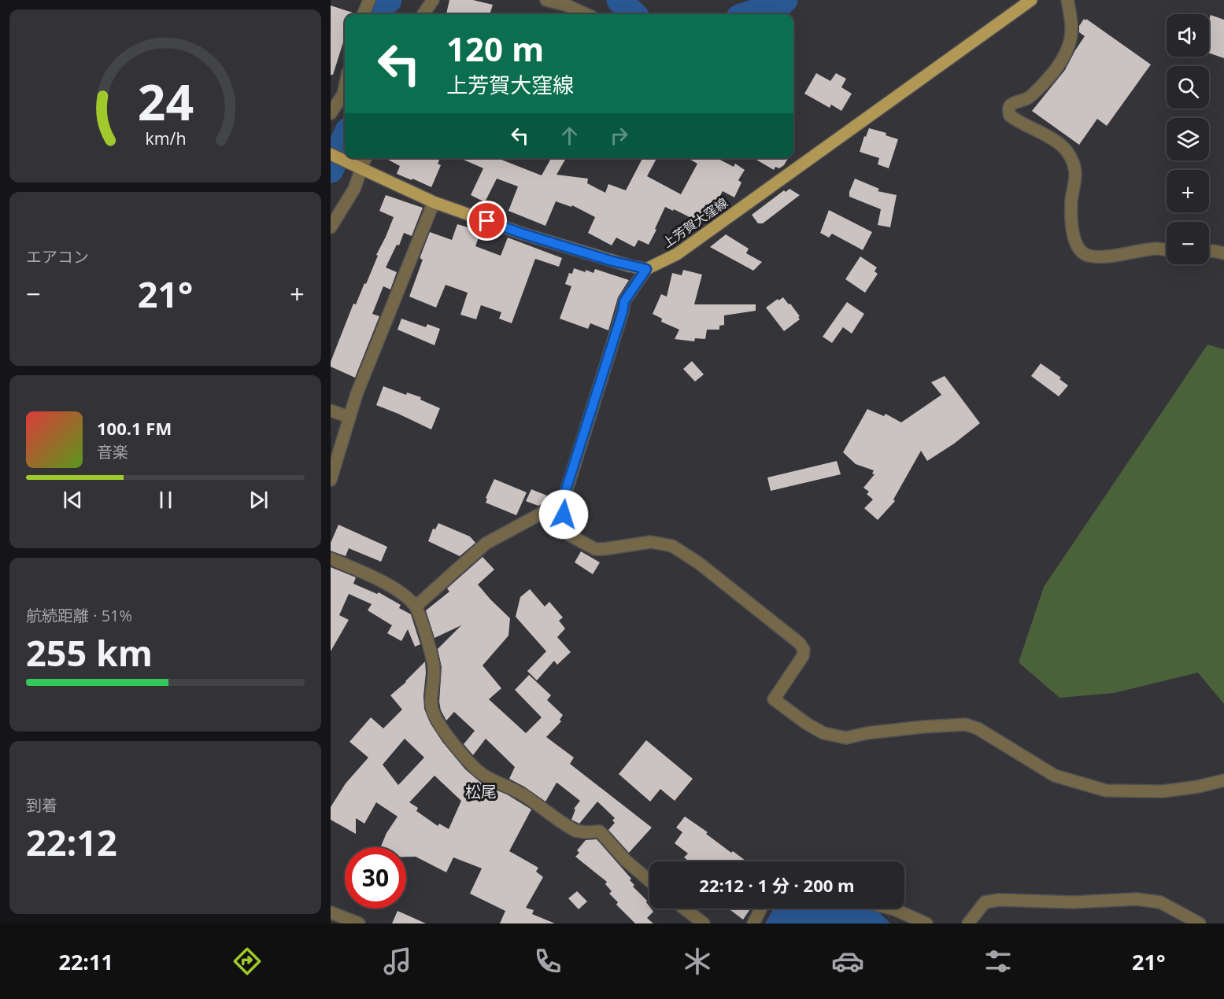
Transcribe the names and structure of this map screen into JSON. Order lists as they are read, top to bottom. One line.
{"streets":{"main road":["上芳賀大窪線"]},"districts":["松尾"],"page":{"map_buttons":["+","−"],"turn":["120 m","上芳賀大窪線"],"tile":["エアコン",["航続距離 · 51%","255 km"],["到着","22:12"]],"heat":["−","21°","+"],"song":["100.1 FM","音楽"],"limit":"30","trip":"22:12 · 1 分 · 200 m","tabs":["22:11","21°"],"gauge":["24","km/h"]}}
